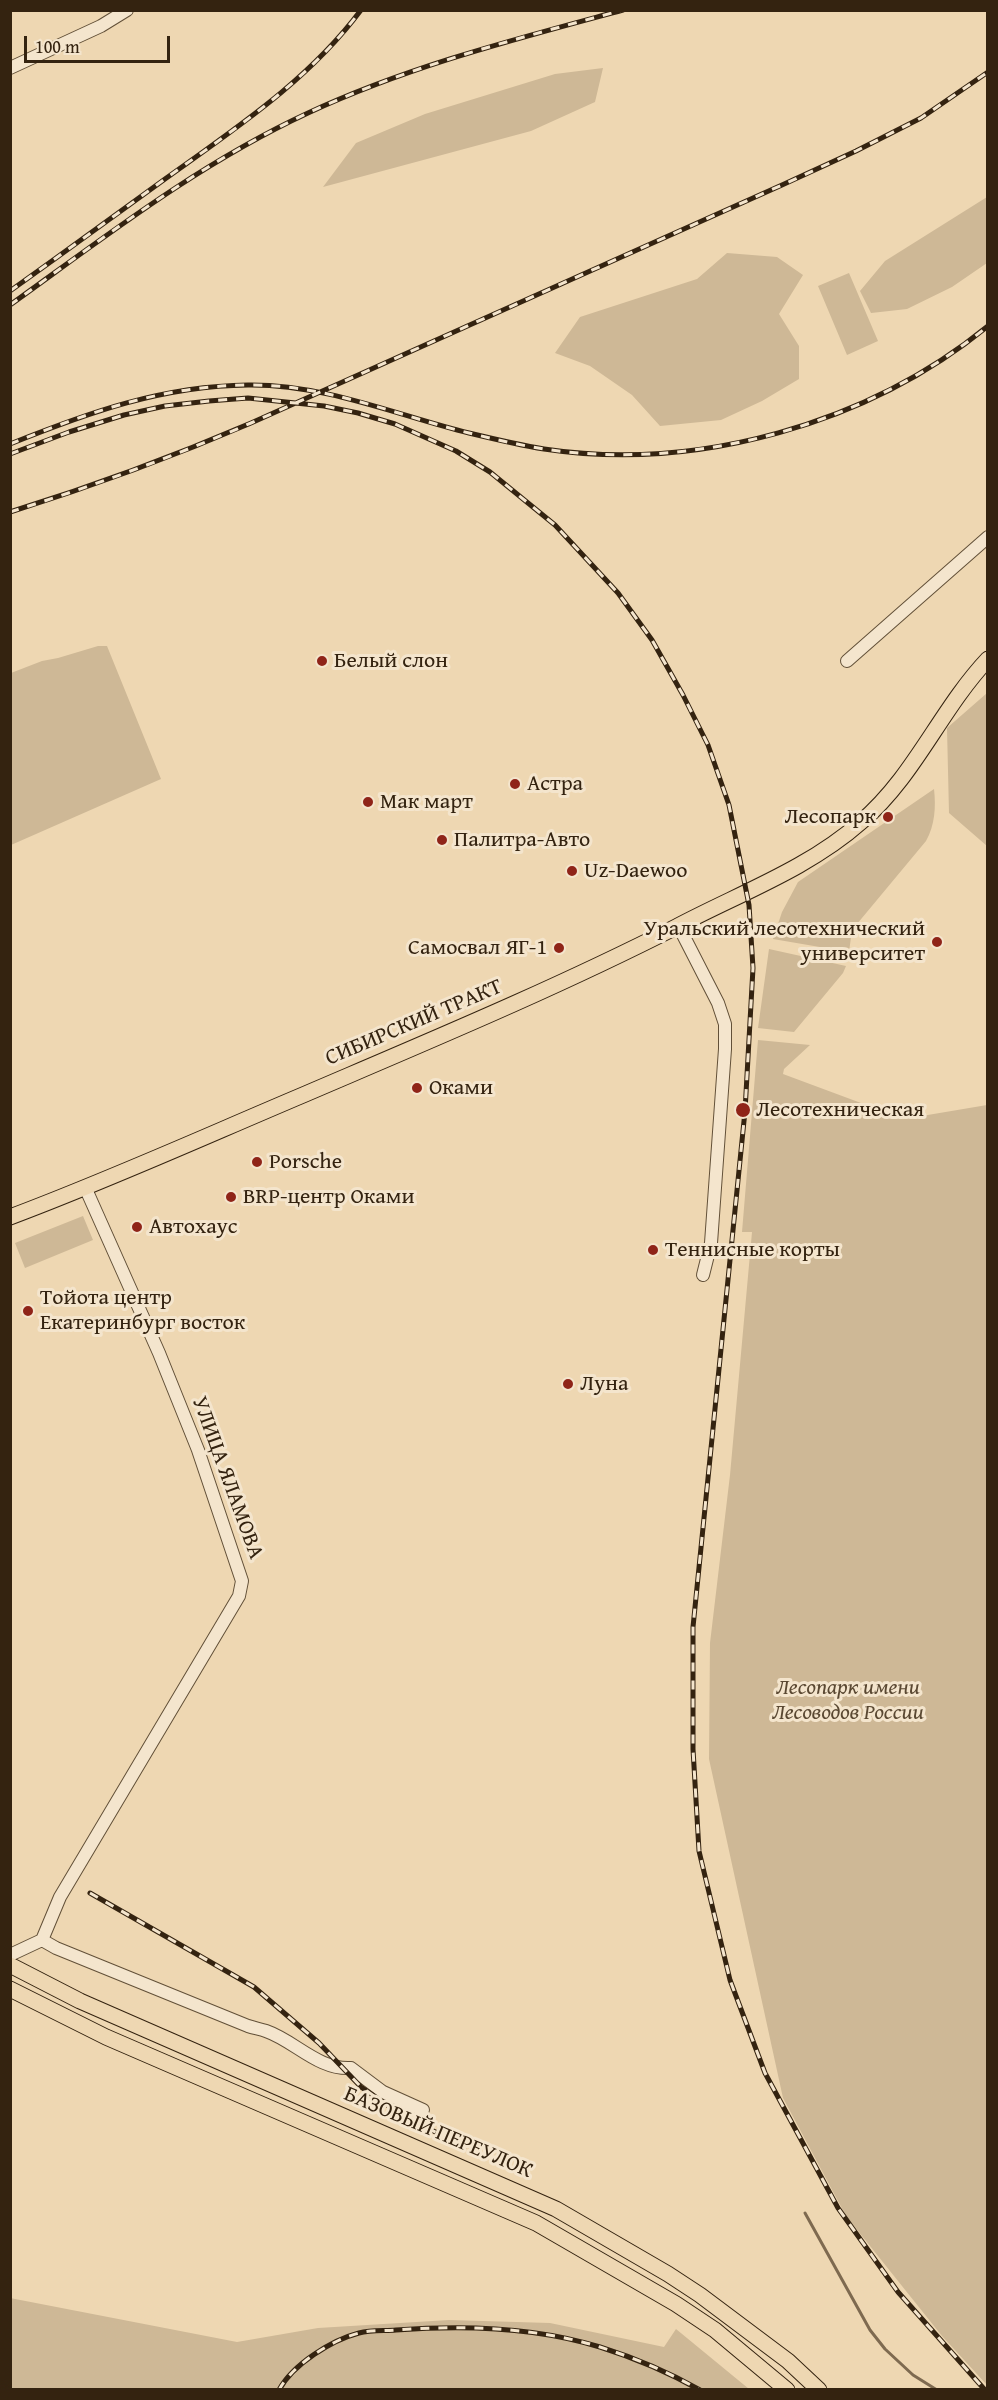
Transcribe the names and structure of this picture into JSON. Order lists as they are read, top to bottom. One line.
{"streets":{"main road":["СИБИРСКИЙ ТРАКТ","БАЗОВЫЙ ПЕРЕУЛОК"],"street":["УЛИЦА ЯЛАМОВА"]},"crossings":[["СИБИРСКИЙ ТРАКТ","УЛИЦА ЯЛАМОВА"]],"parks":["Лесопарк имени Лесоводов России"],"places":["Белый слон","Астра","Мак март","Лесопарк","Палитра-Авто","Uz-Daewoo","Уральский лесотехнический университет","Самосвал ЯГ-1","Оками","Лесотехническая","Porsche","BRP-центр Оками","Автохаус","Теннисные корты","Тойота центр Екатеринбург восток","Луна"],"scale_bar":"100 m"}
